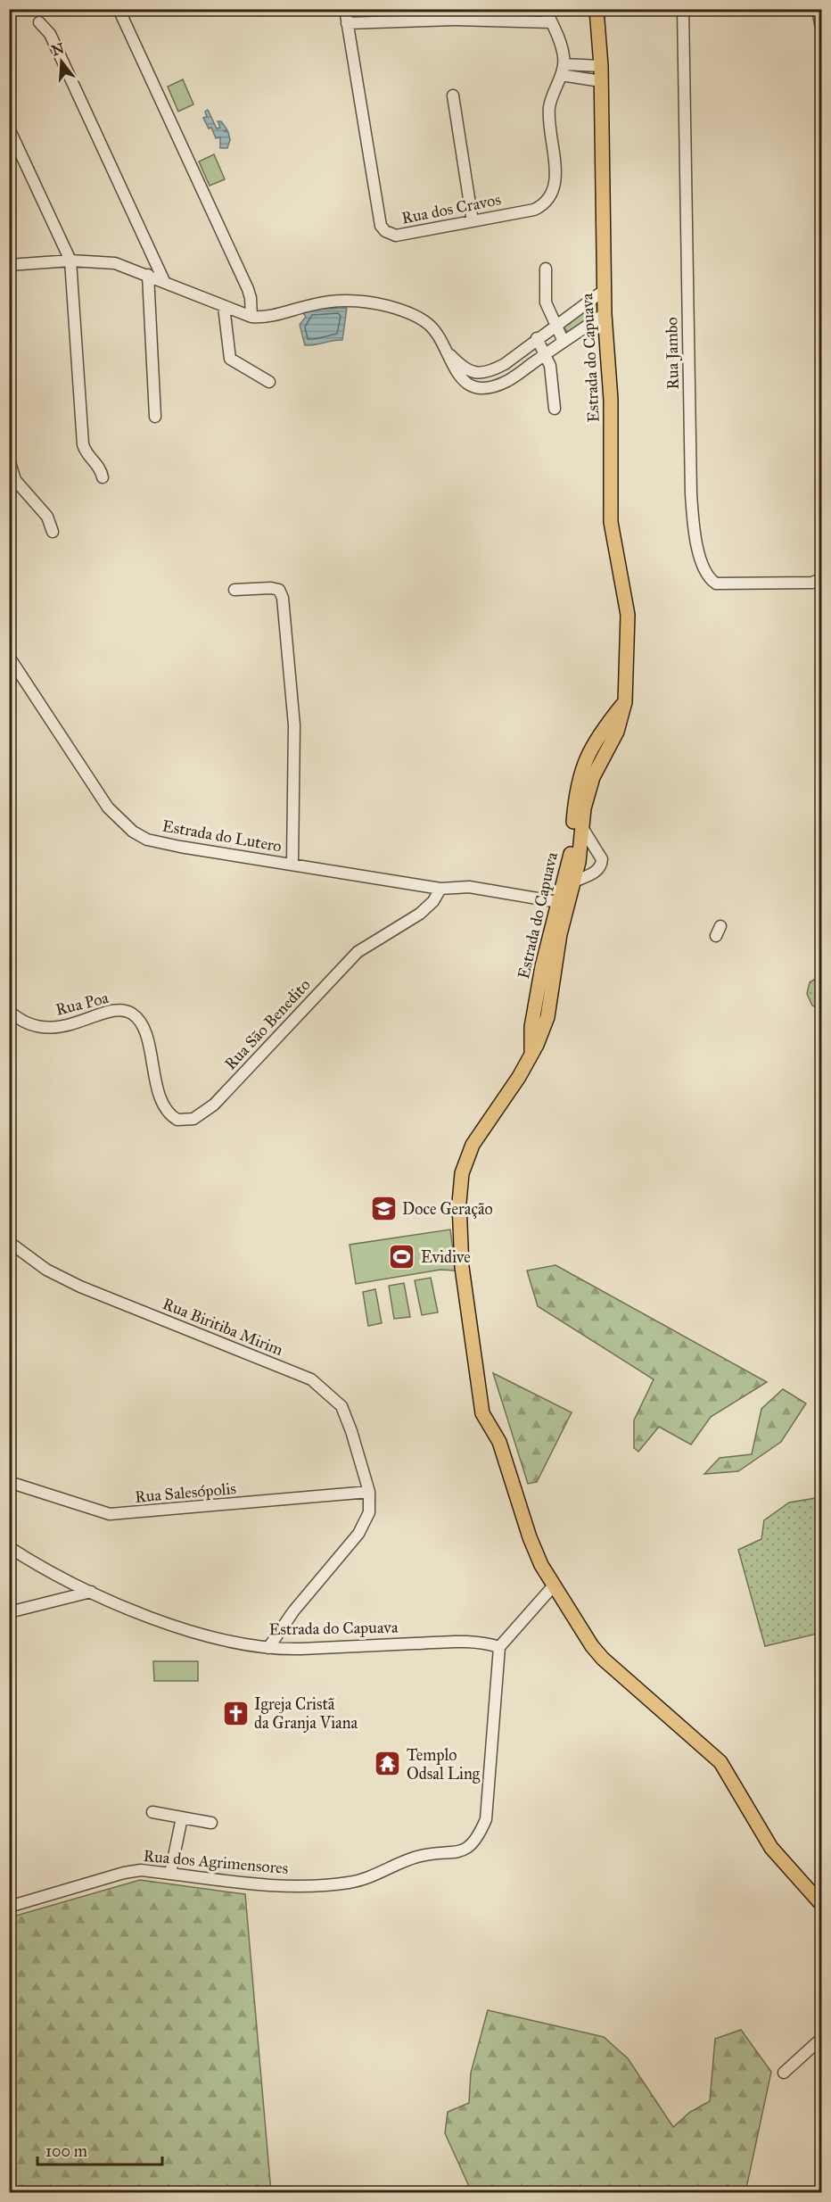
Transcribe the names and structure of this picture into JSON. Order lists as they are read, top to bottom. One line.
{"streets":{"main road":["Estrada do Capuava"],"street":["Rua dos Cravos","Rua Jambo","Estrada do Lutero","Rua Poa","Rua São Benedito","Rua Biritiba Mirim","Rua Salesópolis","Rua dos Agrimensores"]},"crossings":[["Estrada do Capuava","Estrada do Lutero"],["Estrada do Capuava","Rua dos Agrimensores"],["Estrada do Lutero","Rua São Benedito"],["Rua Poa","Rua São Benedito"],["Rua Biritiba Mirim","Rua Salesópolis"]],"places":{"school or university":["Doce Geração"],"sports":["Evidive"],"church":["Igreja Cristã da Granja Viana"],"temple":["Templo Odsal Ling"]},"scale_bar":"100 m","north":"top"}
